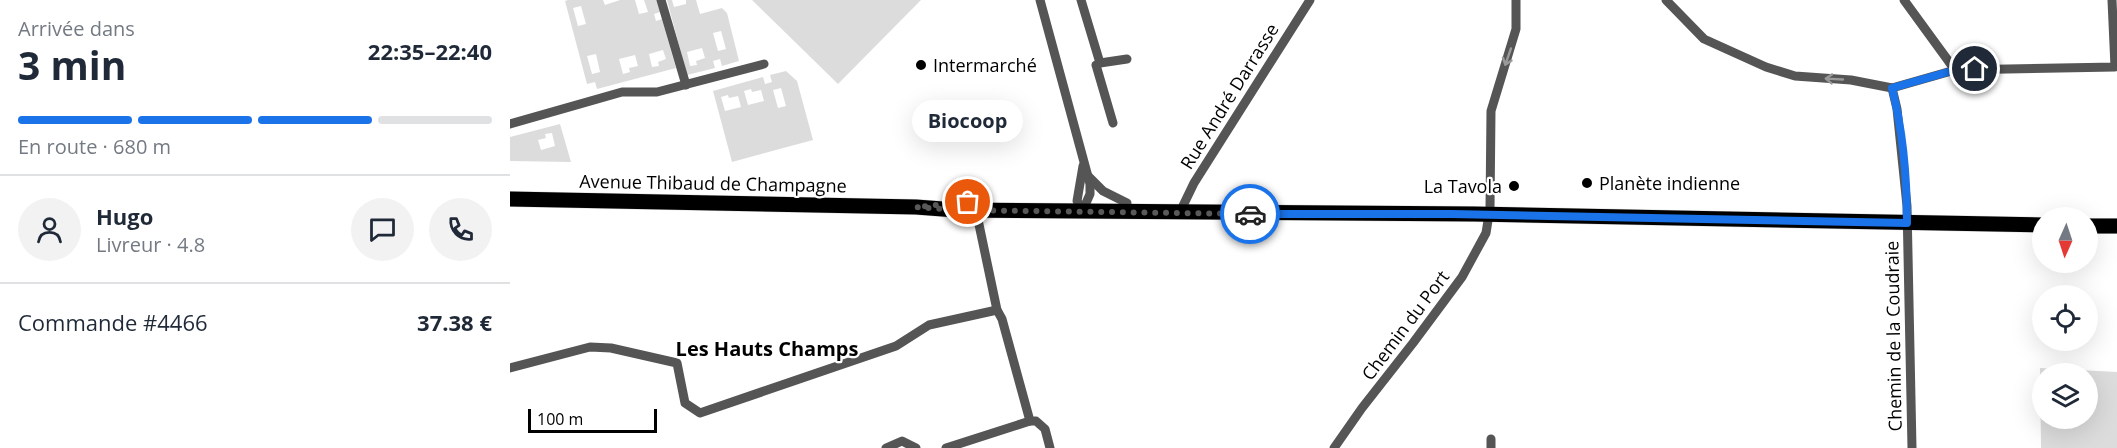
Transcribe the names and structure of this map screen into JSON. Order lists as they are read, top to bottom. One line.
{"streets":{"main road":["Avenue Thibaud de Champagne"],"street":["Rue André Darrasse","Chemin du Port","Chemin de la Coudraie"]},"crossings":[["Rue André Darrasse","Avenue Thibaud de Champagne"],["Avenue Thibaud de Champagne","Chemin du Port"],["Avenue Thibaud de Champagne","Chemin de la Coudraie"]],"one_way":["Chemin du Port"],"districts":["Les Hauts Champs"],"places":["Intermarché","Planète indienne","La Tavola","Biocoop"],"scale_bar":"100 m","north":"bottom","page":{"heading":["3 min","Arrivée dans","22:35–22:40"],"panel":["Hugo","Livreur · 4.8","Commande #4466","37.38 €"],"bubble":"Biocoop","bar":"En route · 680 m","scale":"100 m"}}
